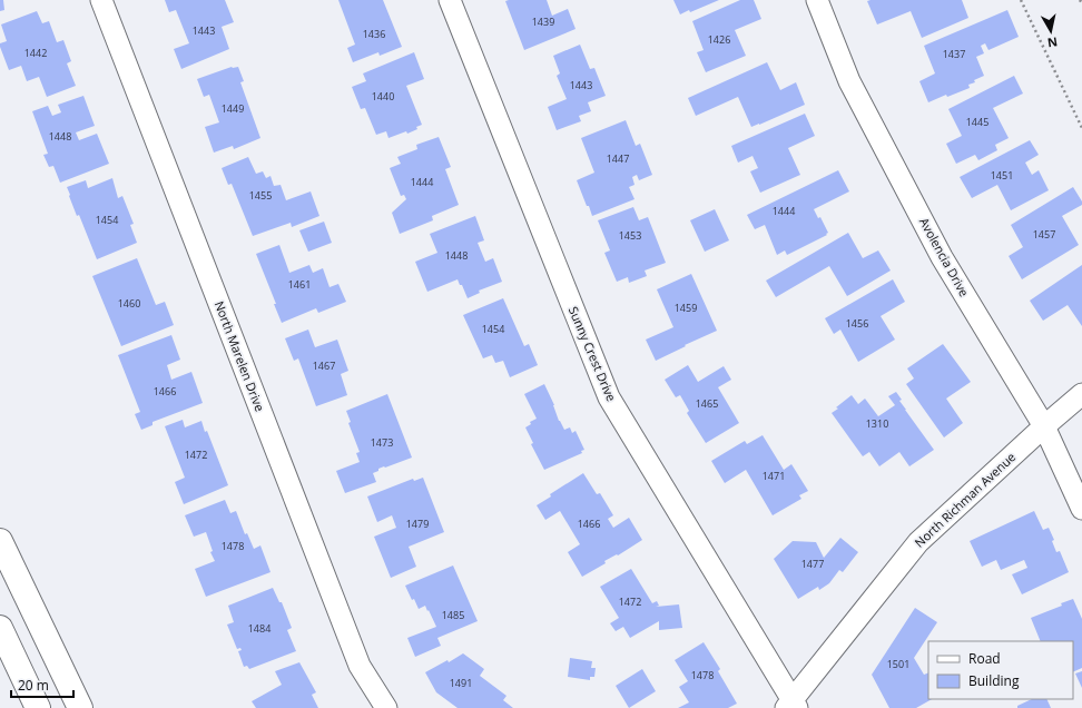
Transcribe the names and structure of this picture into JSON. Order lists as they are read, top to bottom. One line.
{"streets":{"street":["Avolencia Drive","Sunny Crest Drive","North Marelen Drive","North Richman Avenue"]},"crossings":[["Avolencia Drive","North Richman Avenue"],["Sunny Crest Drive","North Richman Avenue"]],"house_numbers":["1439","1443","1436","1426","1442","1437","1443","1440","1449","1445","1448","1447","1451","1444","1455","1444","1454","1457","1453","1448","1461","1460","1459","1456","1454","1467","1466","1465","1310","1473","1472","1471","1479","1466","1478","1477","1472","1485","1484","1501","1478","1491"],"legend":["Road","Building"],"scale_bar":"20 m","north":"bottom"}
